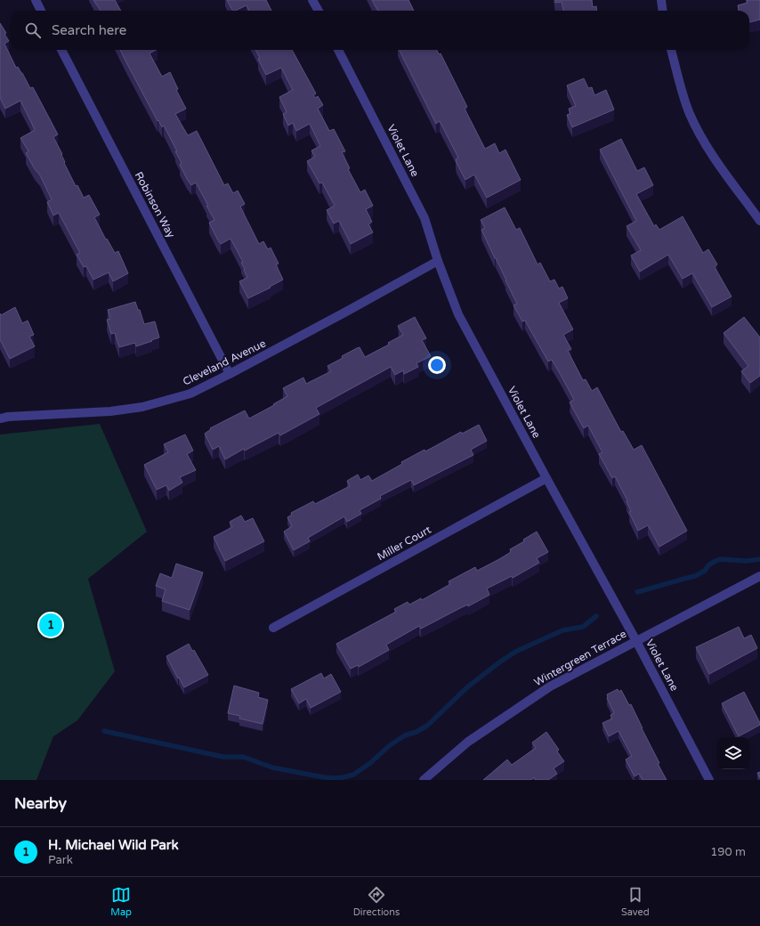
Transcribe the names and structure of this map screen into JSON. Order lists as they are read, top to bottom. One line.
{"streets":{"street":["Violet Lane","Robinson Way","Cleveland Avenue","Miller Court","Wintergreen Terrace"]},"crossings":[["Violet Lane","Cleveland Avenue"],["Violet Lane","Miller Court"],["Violet Lane","Wintergreen Terrace"],["Robinson Way","Cleveland Avenue"]],"page":{"search":"Search here","pins":"1","heading":"Nearby","list":[{"mark":"1","name":"H. Michael Wild Park","note":"Park","value":"190 m"}],"nav":["Map","Directions","Saved"]}}
